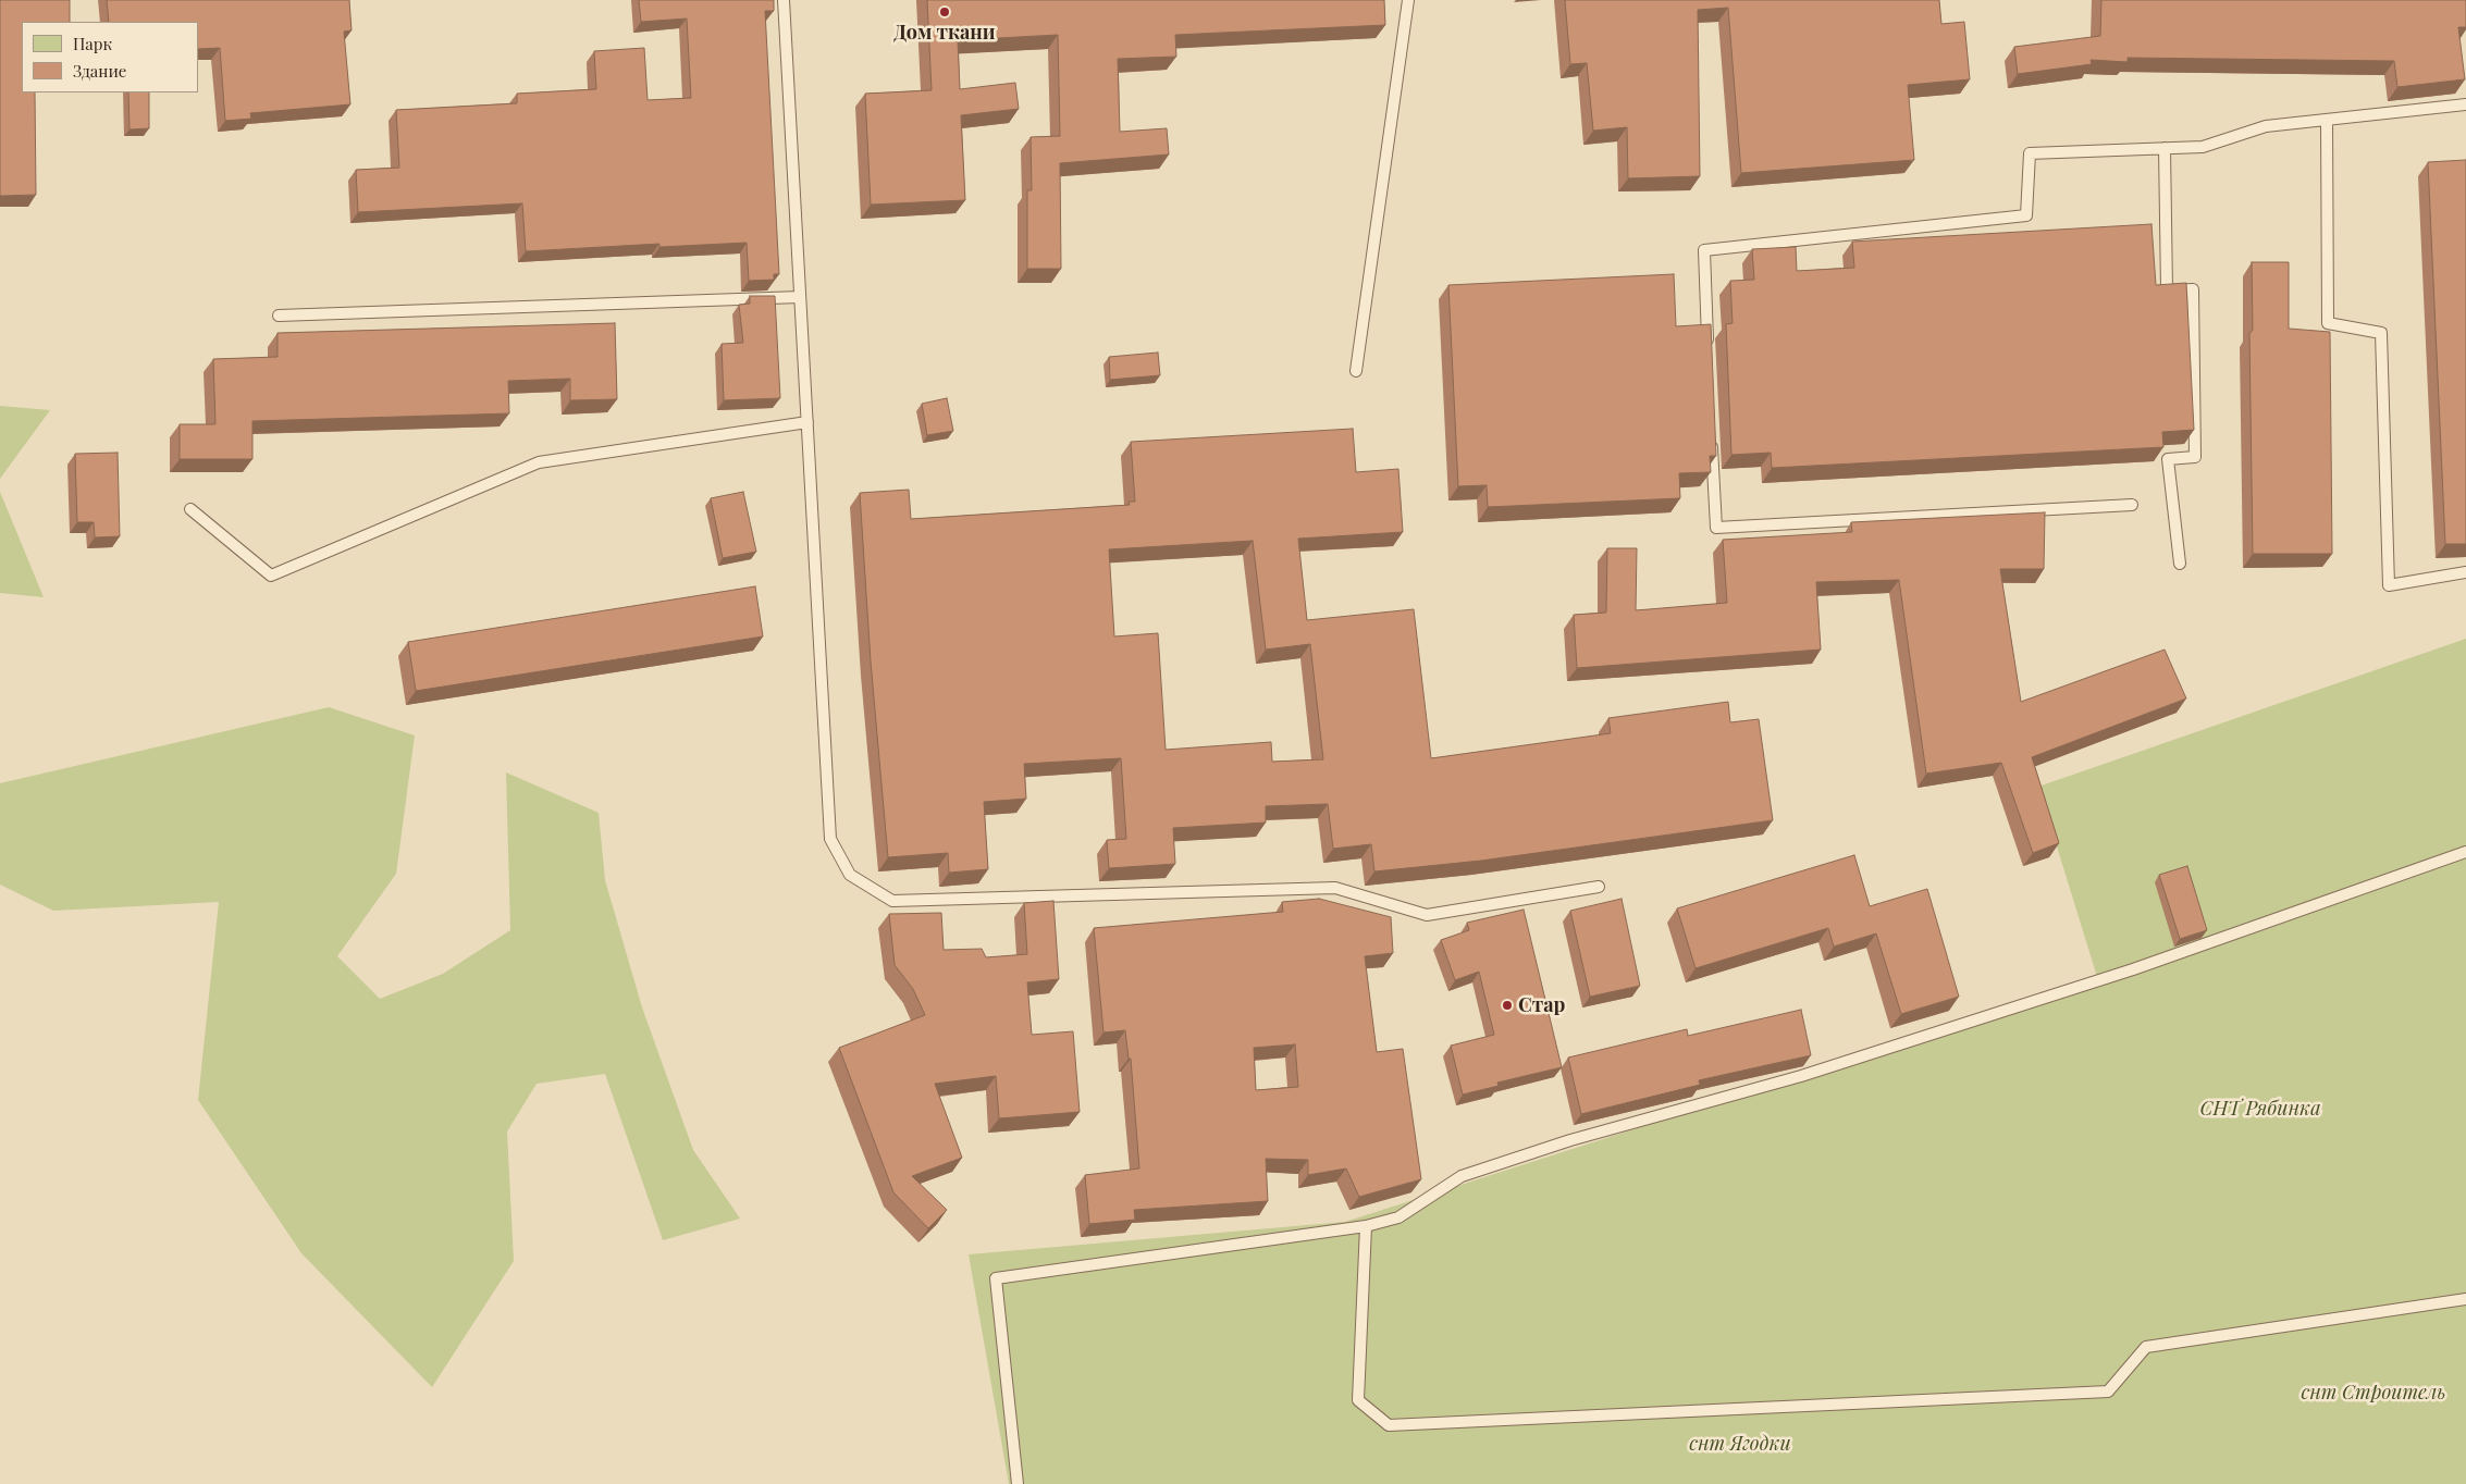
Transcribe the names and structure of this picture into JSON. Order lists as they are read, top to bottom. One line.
{"parks":["СНТ Рябинка","снт Строитель","снт Ягодки"],"places":["Дом ткани","Стар"],"legend":["Парк","Здание"]}
